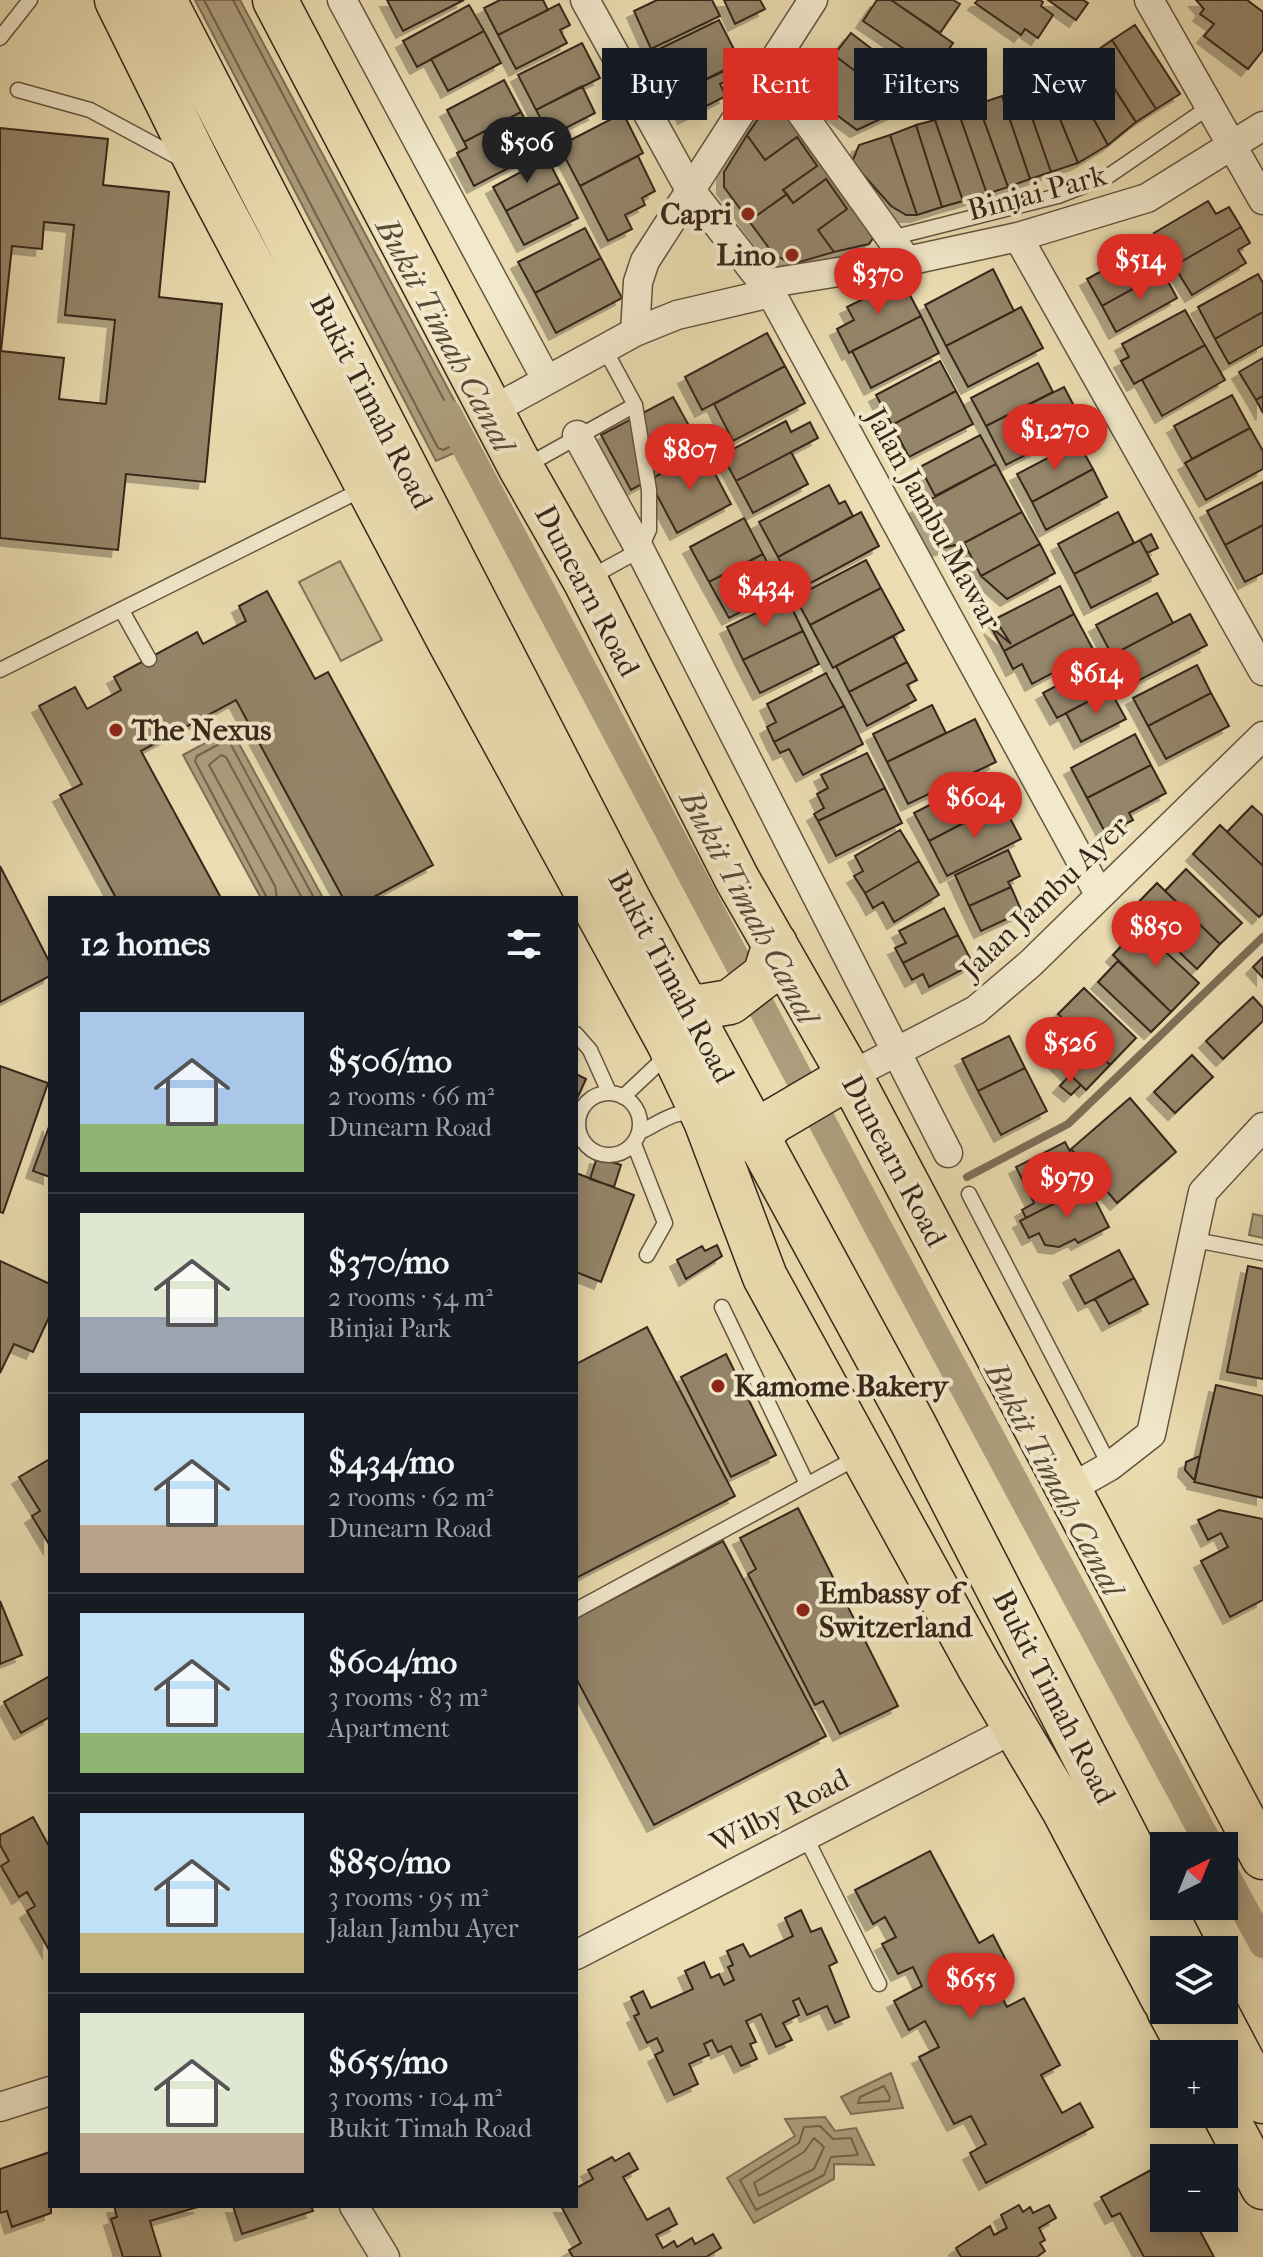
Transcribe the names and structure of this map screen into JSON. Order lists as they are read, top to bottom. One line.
{"streets":{"highway":["Bukit Timah Road","Dunearn Road"],"street":["Binjai Park","Jalan Jambu Mawar","Jalan Jambu Ayer","Wilby Road"]},"crossings":[["Binjai Park","Jalan Jambu Mawar"],["Binjai Park","Dunearn Road"],["Jalan Jambu Mawar","Jalan Jambu Ayer"],["Dunearn Road","Jalan Jambu Ayer"]],"water":["Bukit Timah Canal"],"places":["Capri","Lino","The Nexus","Kamome Bakery","Embassy of Switzerland"],"north":"top right","page":{"chip":["Buy","Rent","Filters","New"],"price":["$506","$514","$370","$1,270","$807","$434","$614","$604","$850","$526","$979","$655"],"heading":"12 homes","list":[{"name":"$506/mo","note":"2 rooms · 66 m² · Dunearn Road"},{"name":"$370/mo","note":"2 rooms · 54 m² · Binjai Park"},{"name":"$434/mo","note":"2 rooms · 62 m² · Dunearn Road"},{"name":"$604/mo","note":"3 rooms · 83 m² · Apartment"},{"name":"$850/mo","note":"3 rooms · 95 m² · Jalan Jambu Ayer"},{"name":"$655/mo","note":"3 rooms · 104 m² · Bukit Timah Road"}],"map_buttons":["+","−"]}}
